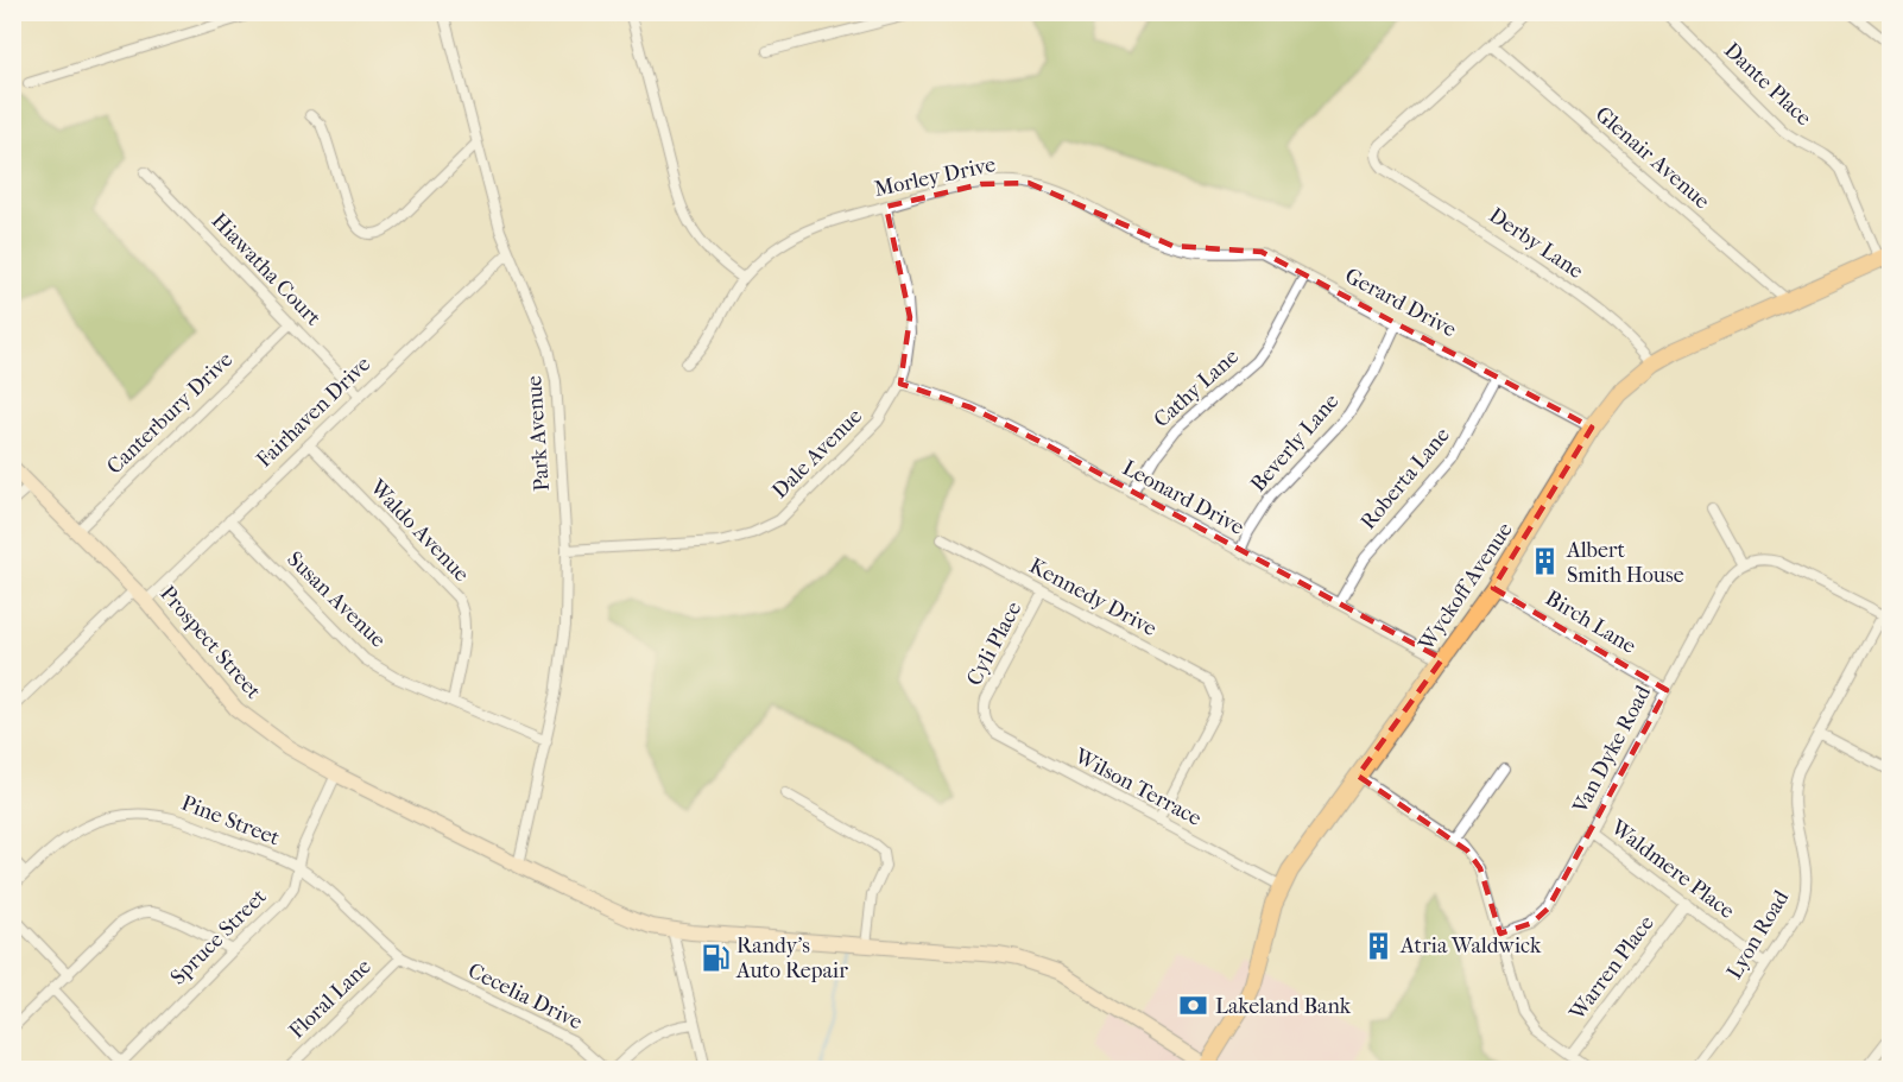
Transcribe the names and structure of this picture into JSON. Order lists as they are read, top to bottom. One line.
{"streets":{"main road":["Wyckoff Avenue","Prospect Street"],"street":["Dante Place","Glenair Avenue","Morley Drive","Derby Lane","Hiawatha Court","Gerard Drive","Cathy Lane","Fairhaven Drive","Canterbury Drive","Park Avenue","Beverly Lane","Dale Avenue","Roberta Lane","Leonard Drive","Waldo Avenue","Kennedy Drive","Susan Avenue","Birch Lane","Cyli Place","Van Dyke Road","Wilson Terrace","Pine Street","Waldmere Place","Lyon Road","Spruce Street","Warren Place","Cecelia Drive","Floral Lane"]},"crossings":[["Dante Place","Wyckoff Avenue"],["Glenair Avenue","Derby Lane"],["Glenair Avenue","Wyckoff Avenue"],["Morley Drive","Gerard Drive"],["Morley Drive","Dale Avenue"],["Derby Lane","Wyckoff Avenue"],["Hiawatha Court","Fairhaven Drive"],["Hiawatha Court","Canterbury Drive"],["Gerard Drive","Cathy Lane"],["Gerard Drive","Beverly Lane"],["Gerard Drive","Roberta Lane"],["Gerard Drive","Wyckoff Avenue"],["Cathy Lane","Leonard Drive"],["Fairhaven Drive","Park Avenue"],["Fairhaven Drive","Waldo Avenue"],["Fairhaven Drive","Susan Avenue"],["Fairhaven Drive","Prospect Street"],["Canterbury Drive","Prospect Street"],["Park Avenue","Dale Avenue"],["Park Avenue","Susan Avenue"],["Park Avenue","Prospect Street"],["Beverly Lane","Leonard Drive"],["Dale Avenue","Leonard Drive"],["Roberta Lane","Leonard Drive"],["Leonard Drive","Wyckoff Avenue"],["Waldo Avenue","Susan Avenue"],["Wyckoff Avenue","Birch Lane"],["Wyckoff Avenue","Prospect Street"],["Wyckoff Avenue","Wilson Terrace"],["Kennedy Drive","Cyli Place"],["Kennedy Drive","Wilson Terrace"],["Birch Lane","Van Dyke Road"],["Prospect Street","Spruce Street"],["Cyli Place","Wilson Terrace"],["Van Dyke Road","Waldmere Place"],["Pine Street","Spruce Street"],["Pine Street","Cecelia Drive"],["Pine Street","Floral Lane"],["Waldmere Place","Lyon Road"],["Waldmere Place","Warren Place"]],"places":{"building":["Albert Smith House","Atria Waldwick"],"fuel station":["Randy's Auto Repair"],"bank":["Lakeland Bank"]}}
